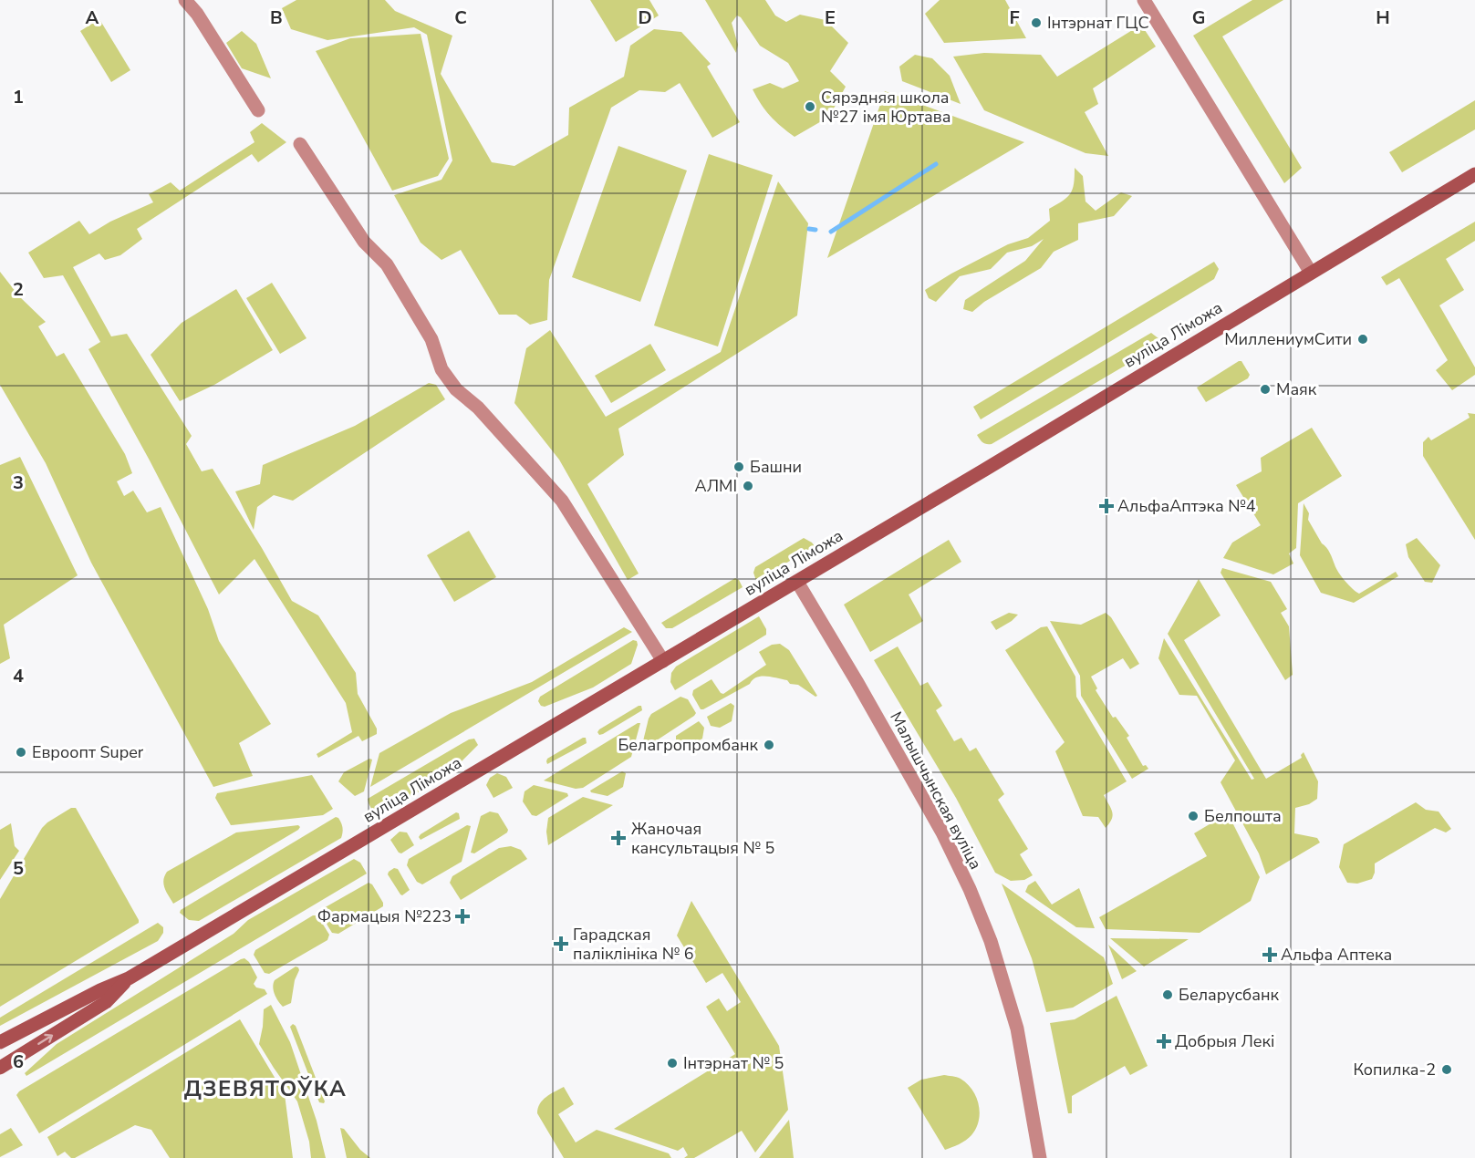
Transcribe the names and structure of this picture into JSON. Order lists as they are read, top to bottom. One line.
{"streets":{"street":["вуліца Ліможа","Малышчынская вуліца"]},"crossings":[["вуліца Ліможа","Малышчынская вуліца"]],"districts":["ДЗЕВЯТОЎКА"],"places":{"other":["Інтэрнат ГЦС","Сярэдняя школа №27 імя Юртава","МиллениумСити","Маяк","Башни","АЛМІ","Белагропромбанк","Евроопт Super","Белпошта","Беларусбанк","Інтэрнат № 5","Копилка-2"],"health":["АльфаАптэка №4","Жаночая кансультацыя № 5","Фармацыя №223","Гарадская паліклініка № 6","Альфа Аптека","Добрыя Лекі"]},"grid":{"columns":["A","B","C","D","E","F","G","H"],"rows":["1","2","3","4","5","6"]}}
